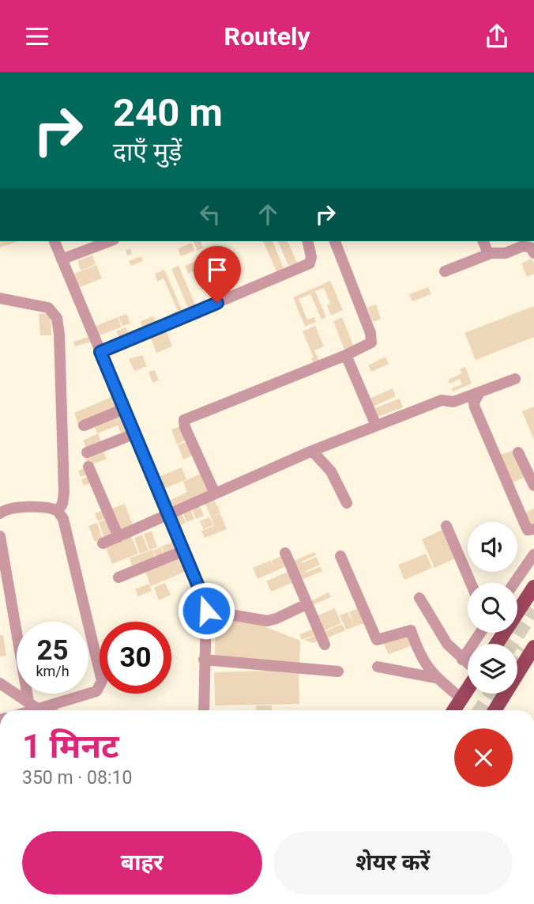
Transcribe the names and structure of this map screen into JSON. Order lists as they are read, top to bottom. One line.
{"page":{"header":"Routely","turn":["240 m","दाएँ मुड़ें"],"speed":"25 km/h","limit":"30","heading":["1 मिनट","350 m · 08:10"],"buttons":["बाहर","शेयर करें"]}}
